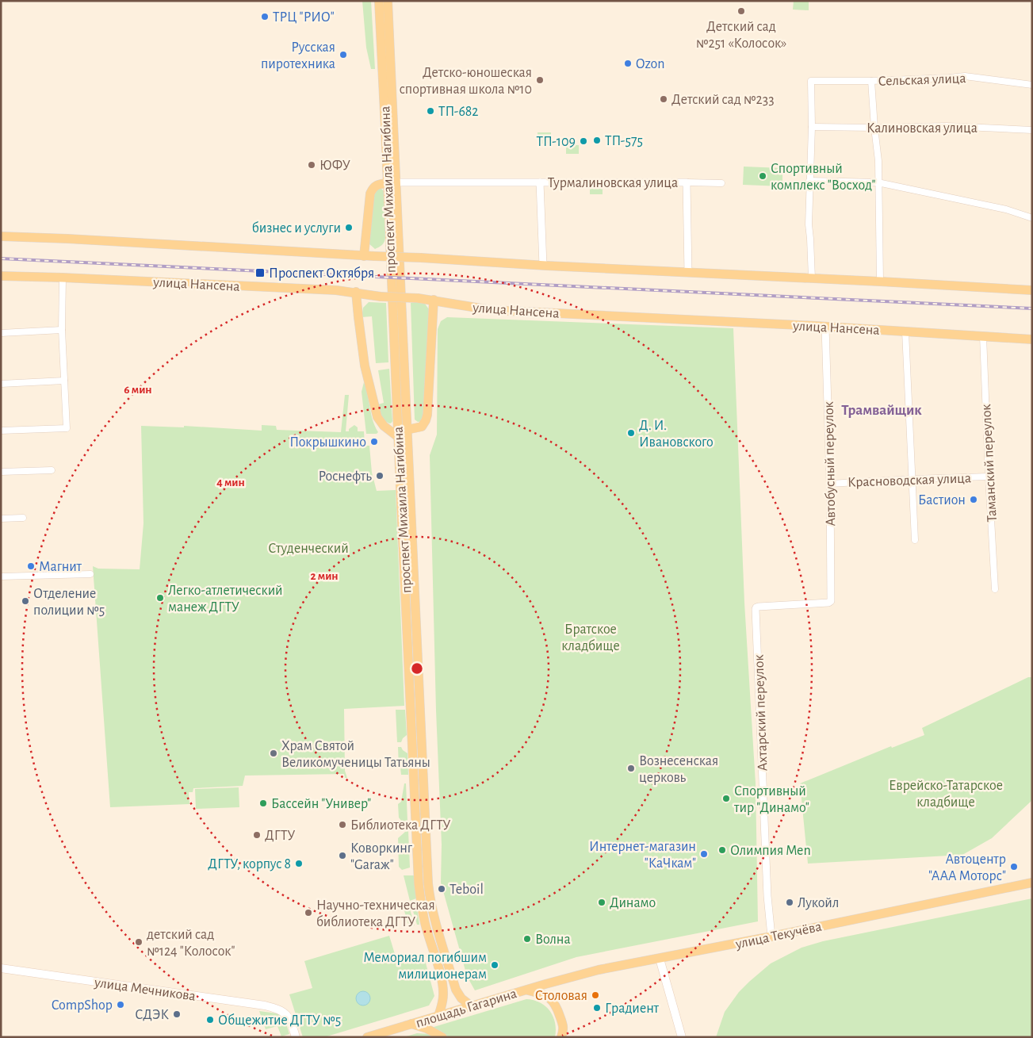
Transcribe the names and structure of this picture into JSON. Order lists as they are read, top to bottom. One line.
{"streets":{"main road":["проспект Михаила Нагибина","улица Нансена","улица Текучёва","улица Мечникова","площадь Гагарина"],"street":["Сельская улица","Калиновская улица","Турмалиновская улица","Таманский переулок","Автобусный переулок","Красноводская улица","Ахтарский переулок"]},"crossings":[["Сельская улица","Калиновская улица"],["Турмалиновская улица","проспект Михаила Нагибина"],["проспект Михаила Нагибина","площадь Гагарина"],["улица Нансена","Таманский переулок"],["улица Нансена","Автобусный переулок"],["Таманский переулок","Красноводская улица"],["Автобусный переулок","Красноводская улица"],["Автобусный переулок","Ахтарский переулок"],["Ахтарский переулок","улица Текучёва"],["улица Текучёва","площадь Гагарина"]],"districts":["Трамвайщик"],"parks":["Студенческий","Братское кладбище","Еврейско-Татарское кладбище"],"places":{"other":["Детский сад №251 «Колосок»","ТРЦ \"РИО\"","Русская пиротехника","Ozon","Детско-юношеская спортивная школа №10","Детский сад №233","ТП-682","ТП-575","ТП-109","ЮФУ","Спортивный комплекс \"Восход\"","бизнес и услуги","Д. И. Ивановского","Покрышкино","Роснефть","Бастион","Магнит","Легко-атлетический манеж ДГТУ","Отделение полиции №5","Храм Святой Великомученицы Татьяны","Вознесенская церковь","Спортивный тир \"Динамо\"","Бассейн \"Универ\"","Библиотека ДГТУ","ДГТУ","Олимпия Men","Интернет-магазин \"КаЧкам\"","Коворкинг \"Gаraж\"","ДГТУ, корпус 8","Автоцентр \"ААА Моторс\"","Teboil","Динамо","Лукойл","Научно-техническая библиотека ДГТУ","Волна","детский сад №124 \"Колосок\"","Мемориал погибшим милиционерам","Столовая","CompShop","Градиент","СДЭК","Общежитие ДГТУ №5"],"transit":["Проспект Октября"]},"rings":["6 мин","4 мин","2 мин"]}
